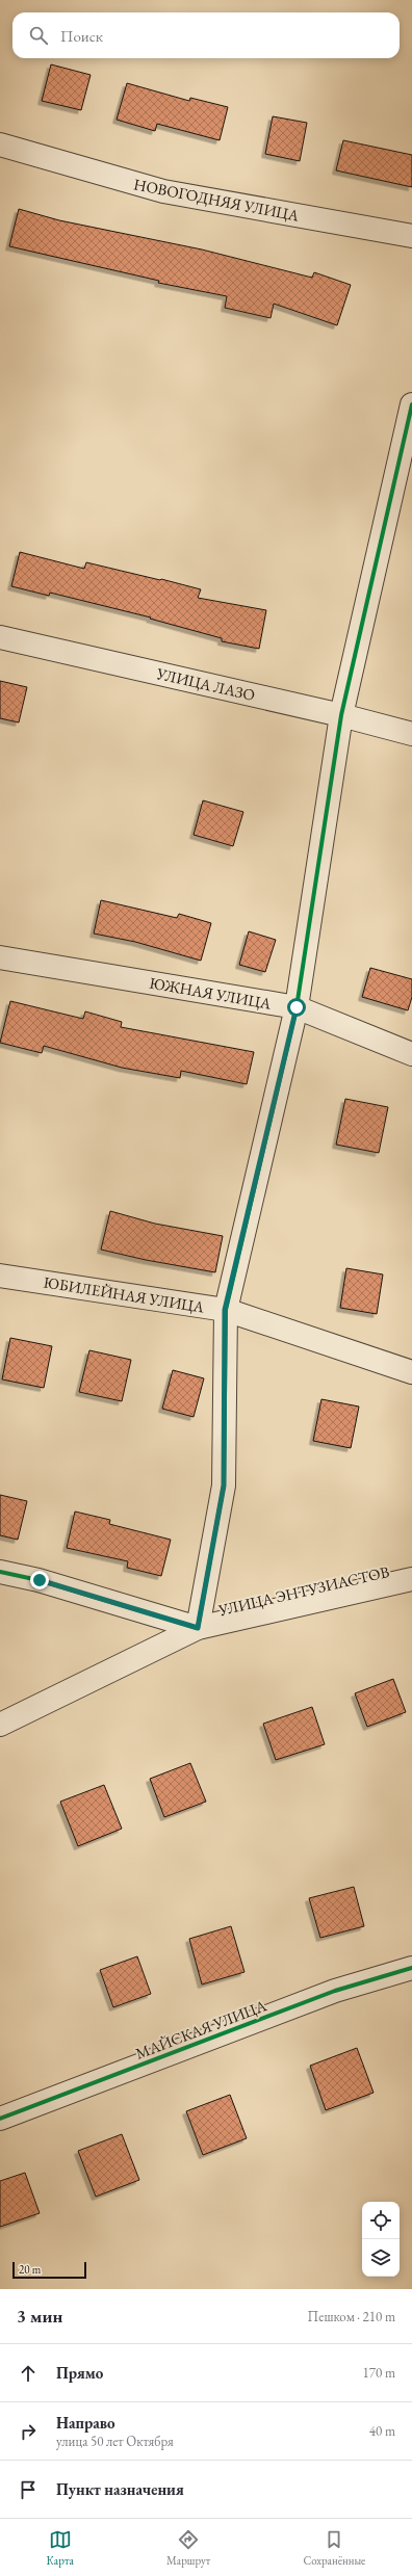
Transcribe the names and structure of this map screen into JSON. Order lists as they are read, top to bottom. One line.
{"streets":{"street":["НОВОГОДНЯЯ УЛИЦА","УЛИЦА ЛАЗО","ЮЖНАЯ УЛИЦА","ЮБИЛЕЙНАЯ УЛИЦА","УЛИЦА ЭНТУЗИАСТОВ","МАЙСКАЯ УЛИЦА"]},"scale_bar":"20 m","page":{"search":"Поиск","scale":"20 m","heading":["3 мин","Пешком · 210 m"],"list":[["Прямо","170 m"],["Направо","улица 50 лет Октября","40 m"],"Пункт назначения"],"nav":["Карта","Маршрут","Сохранённые"]}}
